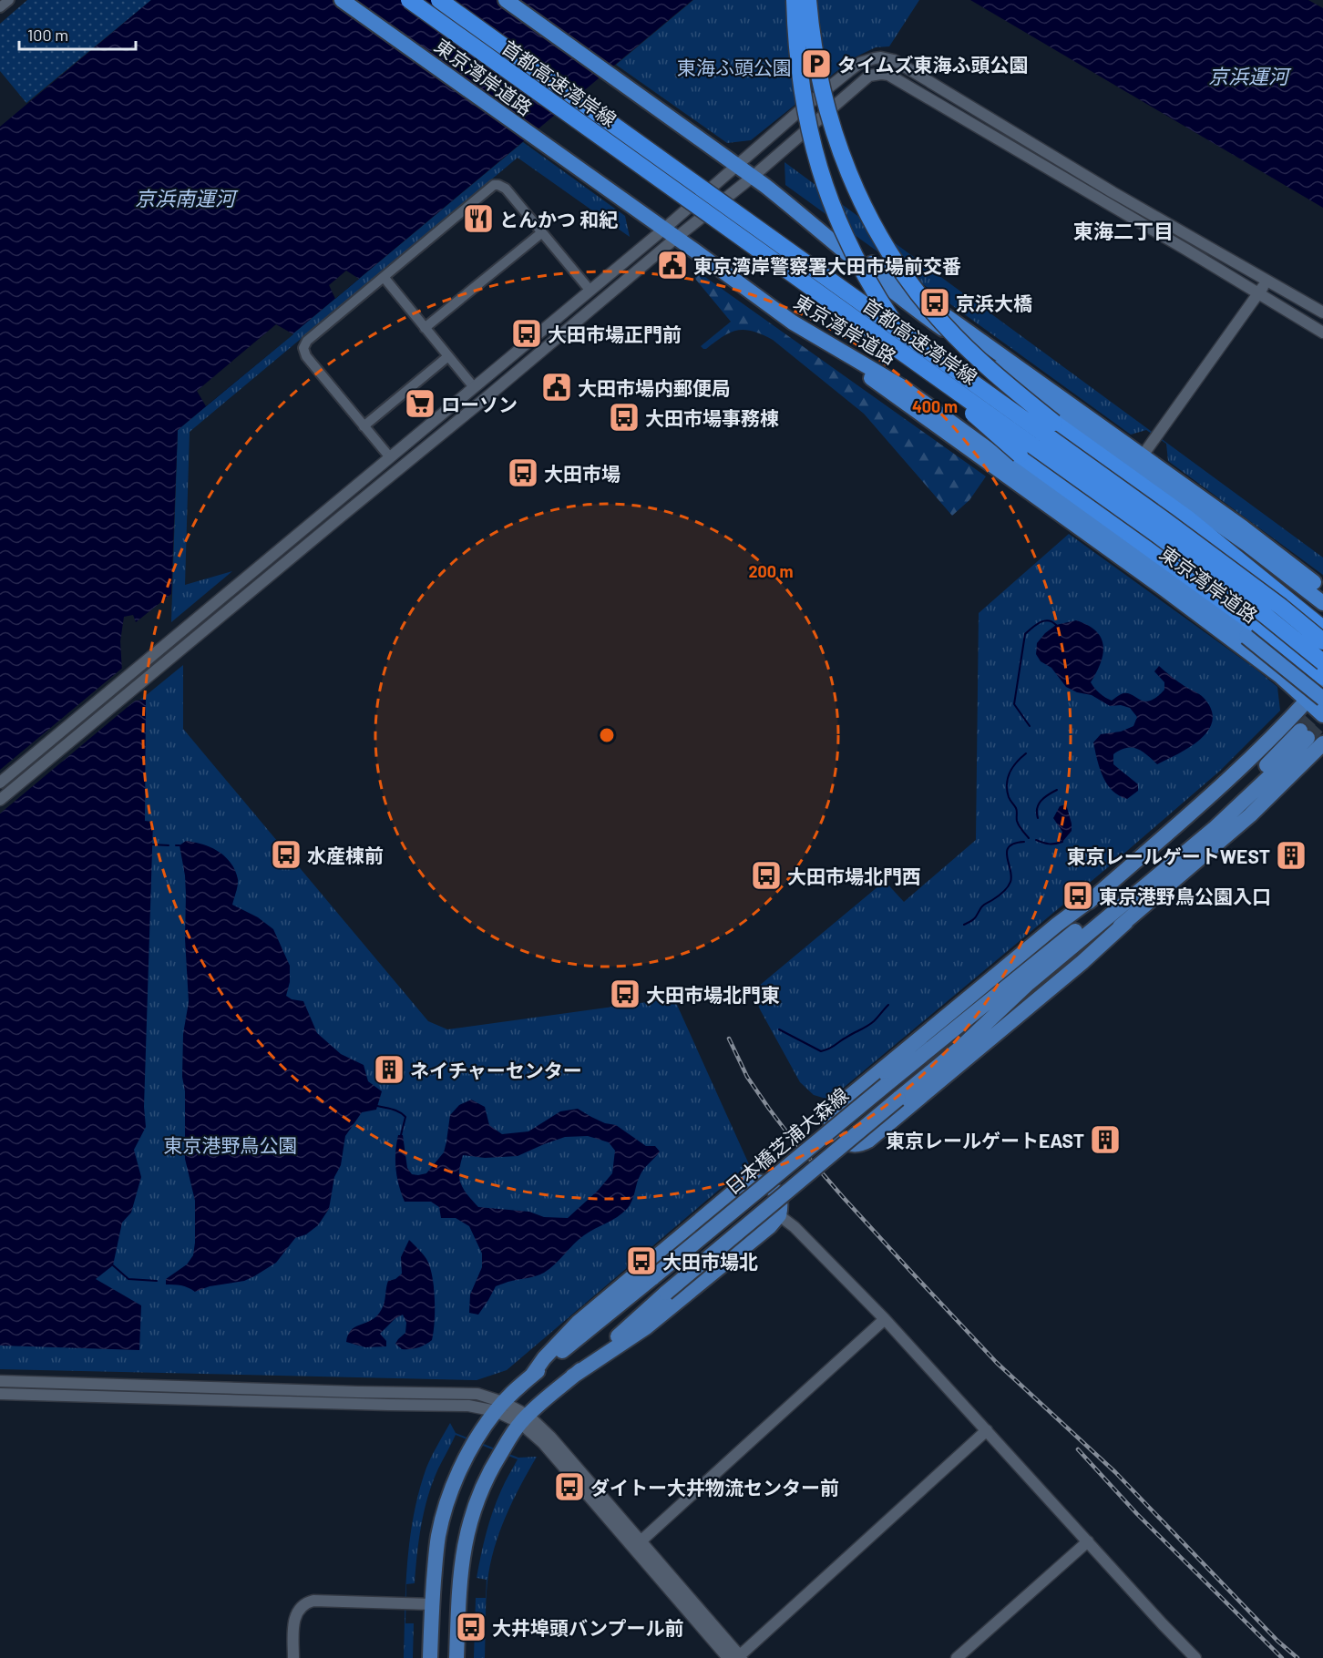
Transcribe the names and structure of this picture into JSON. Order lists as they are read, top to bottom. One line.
{"streets":{"highway":["東京湾岸道路","首都高速湾岸線"],"main road":["日本橋芝浦大森線"]},"districts":["東海二丁目"],"water":["京浜運河","京浜南運河"],"parks":["東海ふ頭公園","東京港野鳥公園"],"places":{"parking":["タイムズ東海ふ頭公園"],"restaurant":["とんかつ 和紀"],"public building":["東京湾岸警察署大田市場前交番","大田市場内郵便局"],"bus stop":["京浜大橋","大田市場正門前","大田市場事務棟","大田市場","水産棟前","大田市場北門西","東京港野鳥公園入口","大田市場北門東","大田市場北","ダイトー大井物流センター前","大井埠頭バンプール前"],"supermarket":["ローソン"],"building":["東京レールゲートWEST","ネイチャーセンター","東京レールゲートEAST"]},"scale_bar":"100 m","rings":["400 m","200 m"]}
